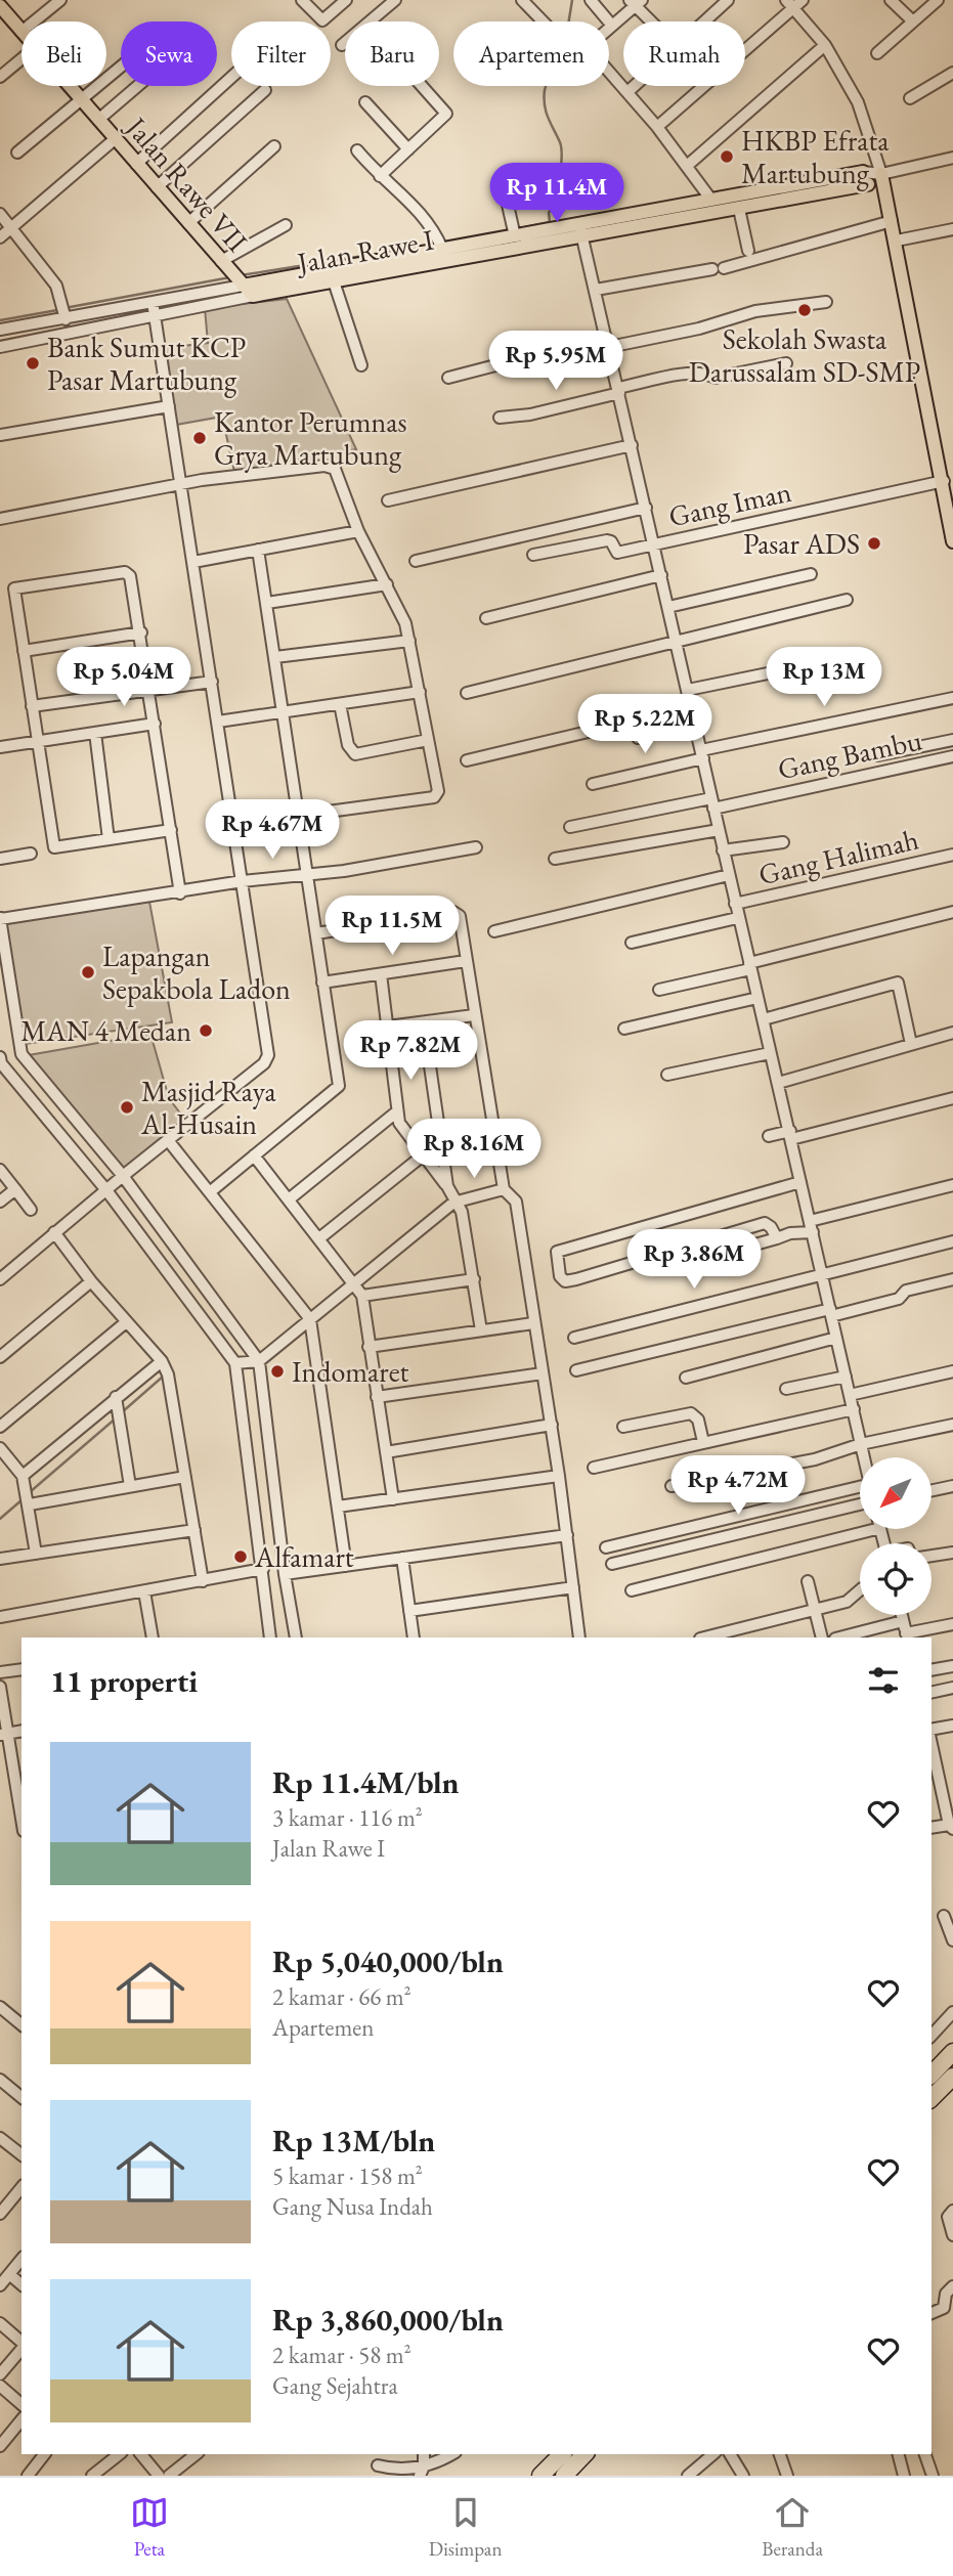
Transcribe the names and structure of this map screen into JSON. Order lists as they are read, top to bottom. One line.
{"streets":{"main road":["Jalan Rawe VII","Jalan Rawe I"],"street":["Gang Iman","Gang Bambu","Gang Halimah"]},"crossings":[["Jalan Rawe VII","Jalan Rawe I"]],"places":["HKBP Efrata Martubung","Sekolah Swasta Darussalam SD-SMP","Bank Sumut KCP Pasar Martubung","Kantor Perumnas Grya Martubung","Pasar ADS","Lapangan Sepakbola Ladon","MAN 4 Medan","Masjid Raya Al-Husain","Indomaret","Alfamart"],"north":"bottom left","page":{"chip":["Beli","Sewa","Filter","Baru","Apartemen","Rumah"],"price":["Rp 11.4M","Rp 5.95M","Rp 5.04M","Rp 13M","Rp 5.22M","Rp 4.67M","Rp 11.5M","Rp 7.82M","Rp 8.16M","Rp 3.86M","Rp 4.72M"],"heading":"11 properti","list":[{"name":"Rp 11.4M/bln","note":"3 kamar · 116 m² · Jalan Rawe I"},{"name":"Rp 5,040,000/bln","note":"2 kamar · 66 m² · Apartemen"},{"name":"Rp 13M/bln","note":"5 kamar · 158 m² · Gang Nusa Indah"},{"name":"Rp 3,860,000/bln","note":"2 kamar · 58 m² · Gang Sejahtra"}],"tabs":["Peta","Disimpan","Beranda"]}}
